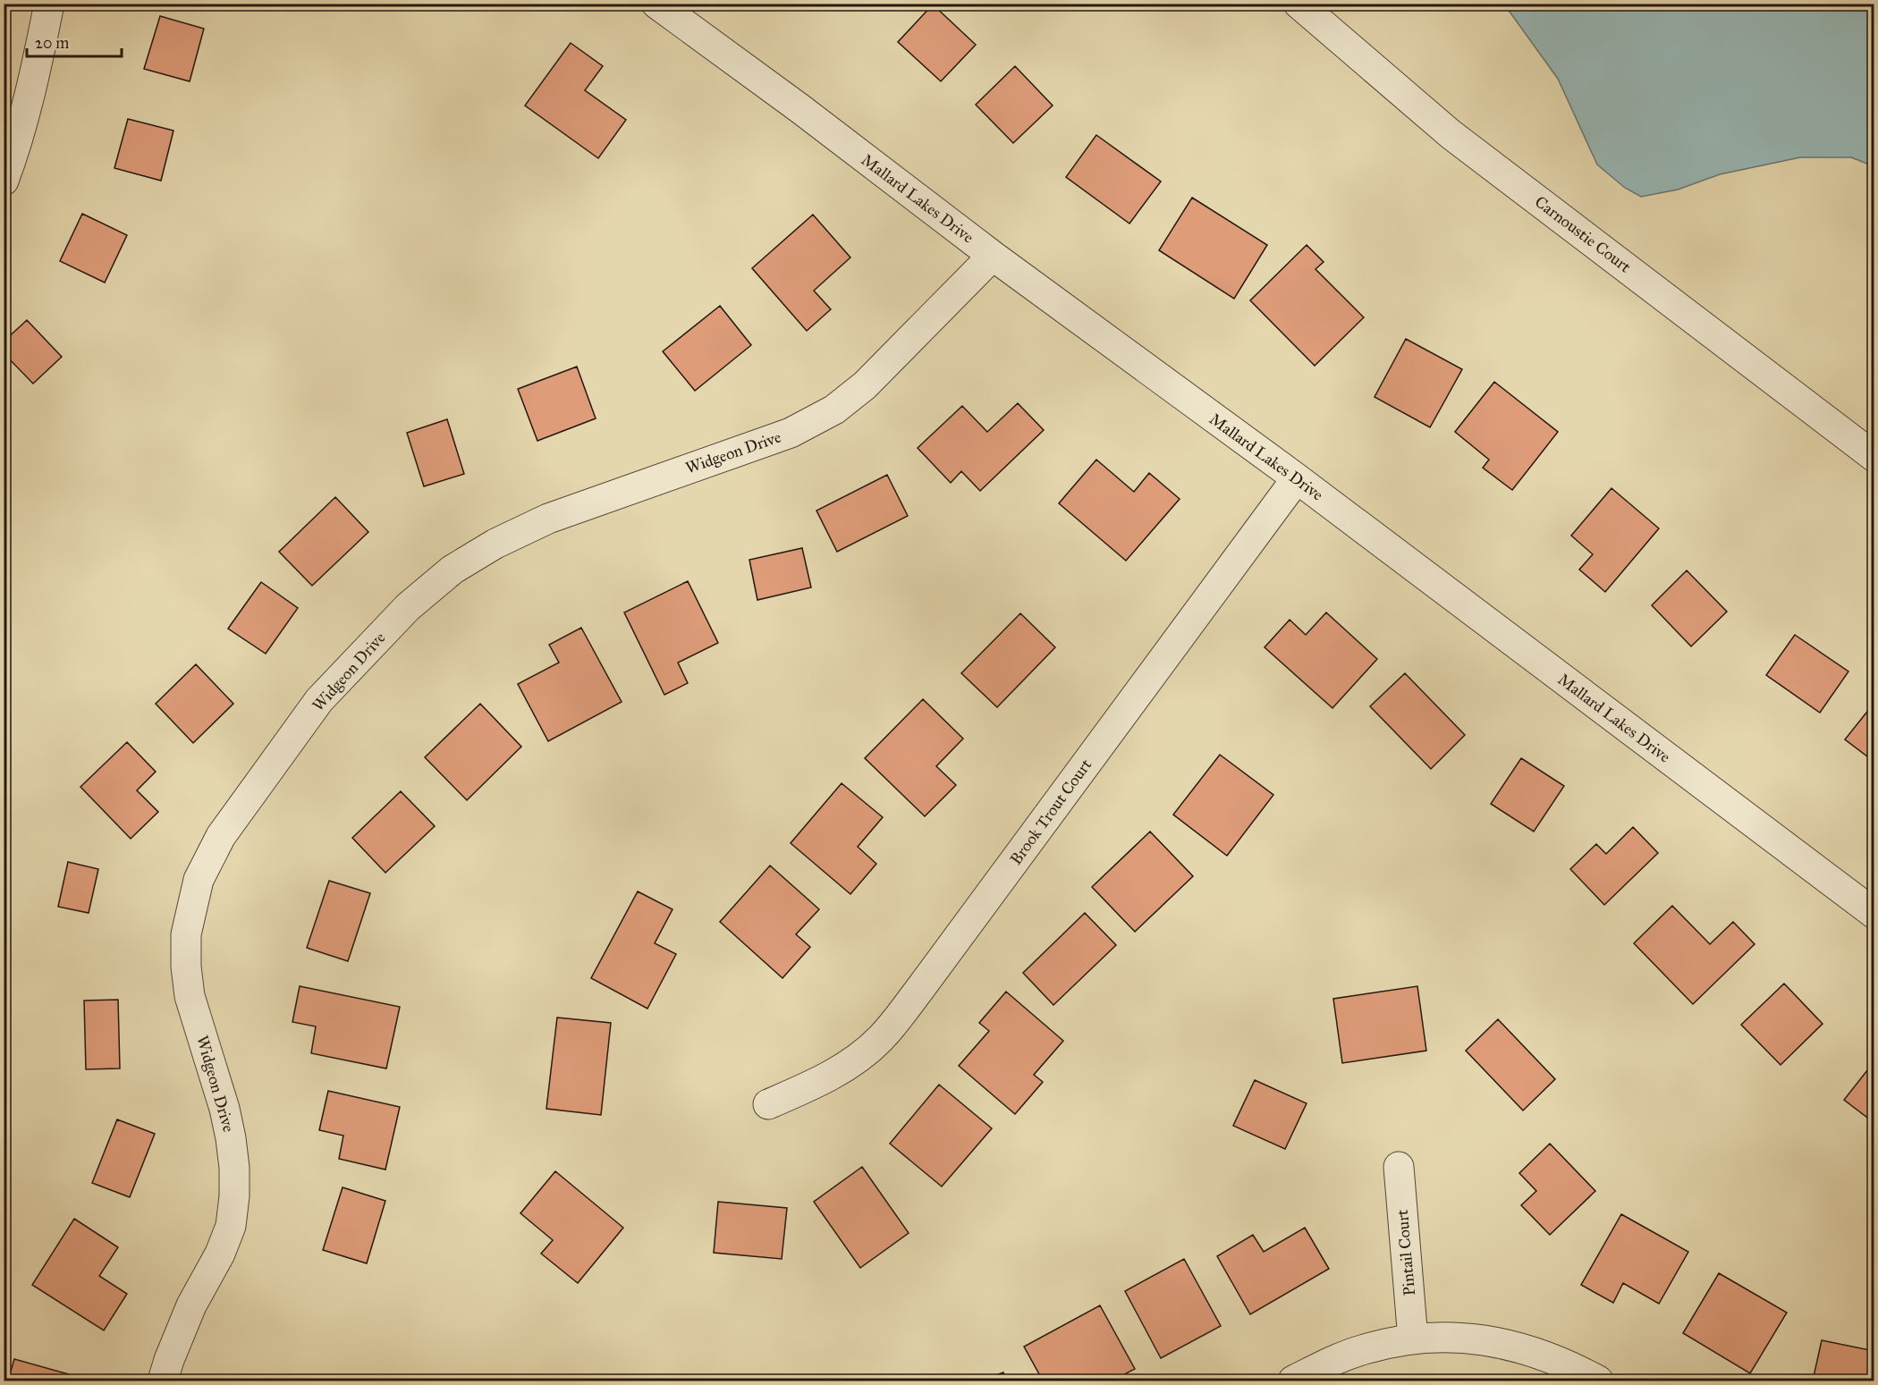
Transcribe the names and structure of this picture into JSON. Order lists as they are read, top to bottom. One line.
{"streets":{"street":["Mallard Lakes Drive","Carnoustie Court","Widgeon Drive","Brook Trout Court","Pintail Court"]},"crossings":[["Mallard Lakes Drive","Widgeon Drive"],["Mallard Lakes Drive","Brook Trout Court"]],"scale_bar":"20 m"}
